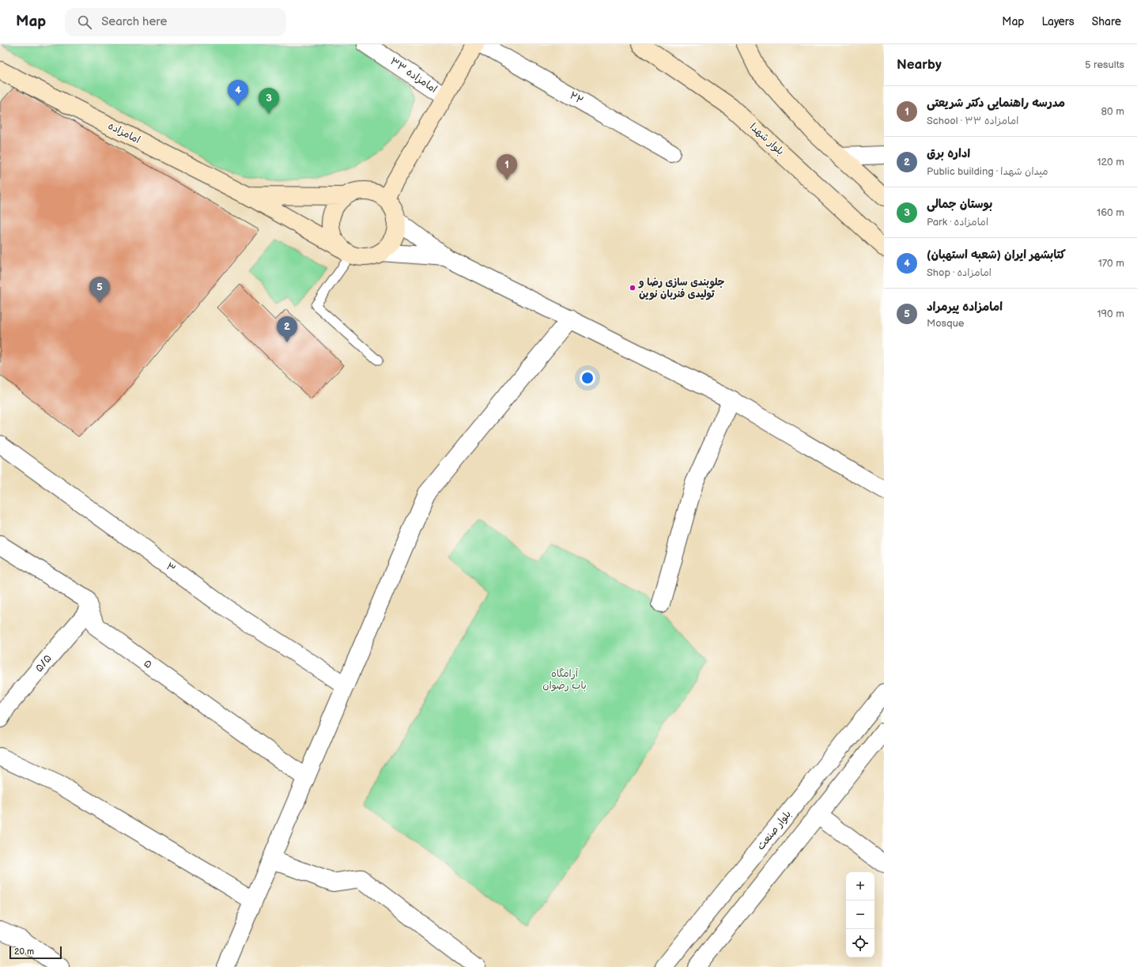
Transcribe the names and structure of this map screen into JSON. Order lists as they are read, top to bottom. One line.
{"streets":{"main road":["امامزاده","بلوار شهدا"],"street":["امامزاده ۳۳","۲۲","۳","۵/۵","۵","بلوار صنعت"]},"crossings":[["۵/۵","۵"]],"parks":["آرامگاه باب رضوان"],"places":["جلوبندی سازی رضا و تولیدی فنربان نوین"],"scale_bar":"20 m","page":{"header":"Map","search":"Search here","nav":["Map","Layers","Share"],"heading":["Nearby","5 results"],"pins":["4","3","1","5","2"],"list":[{"mark":"1","name":"مدرسه راهنمایی دکتر شریعتی","note":"School · امامزاده ۳۳","value":"80 m"},{"mark":"2","name":"اداره برق","note":"Public building · ميدان شهدا","value":"120 m"},{"mark":"3","name":"بوستان جمالی","note":"Park · امامزاده","value":"160 m"},{"mark":"4","name":"کتابشهر ایران (شعبه استهبان)","note":"Shop · امامزاده","value":"170 m"},{"mark":"5","name":"امامزاده پیرمراد","note":"Mosque","value":"190 m"}],"map_buttons":["+","−"],"scale":"20 m"}}
